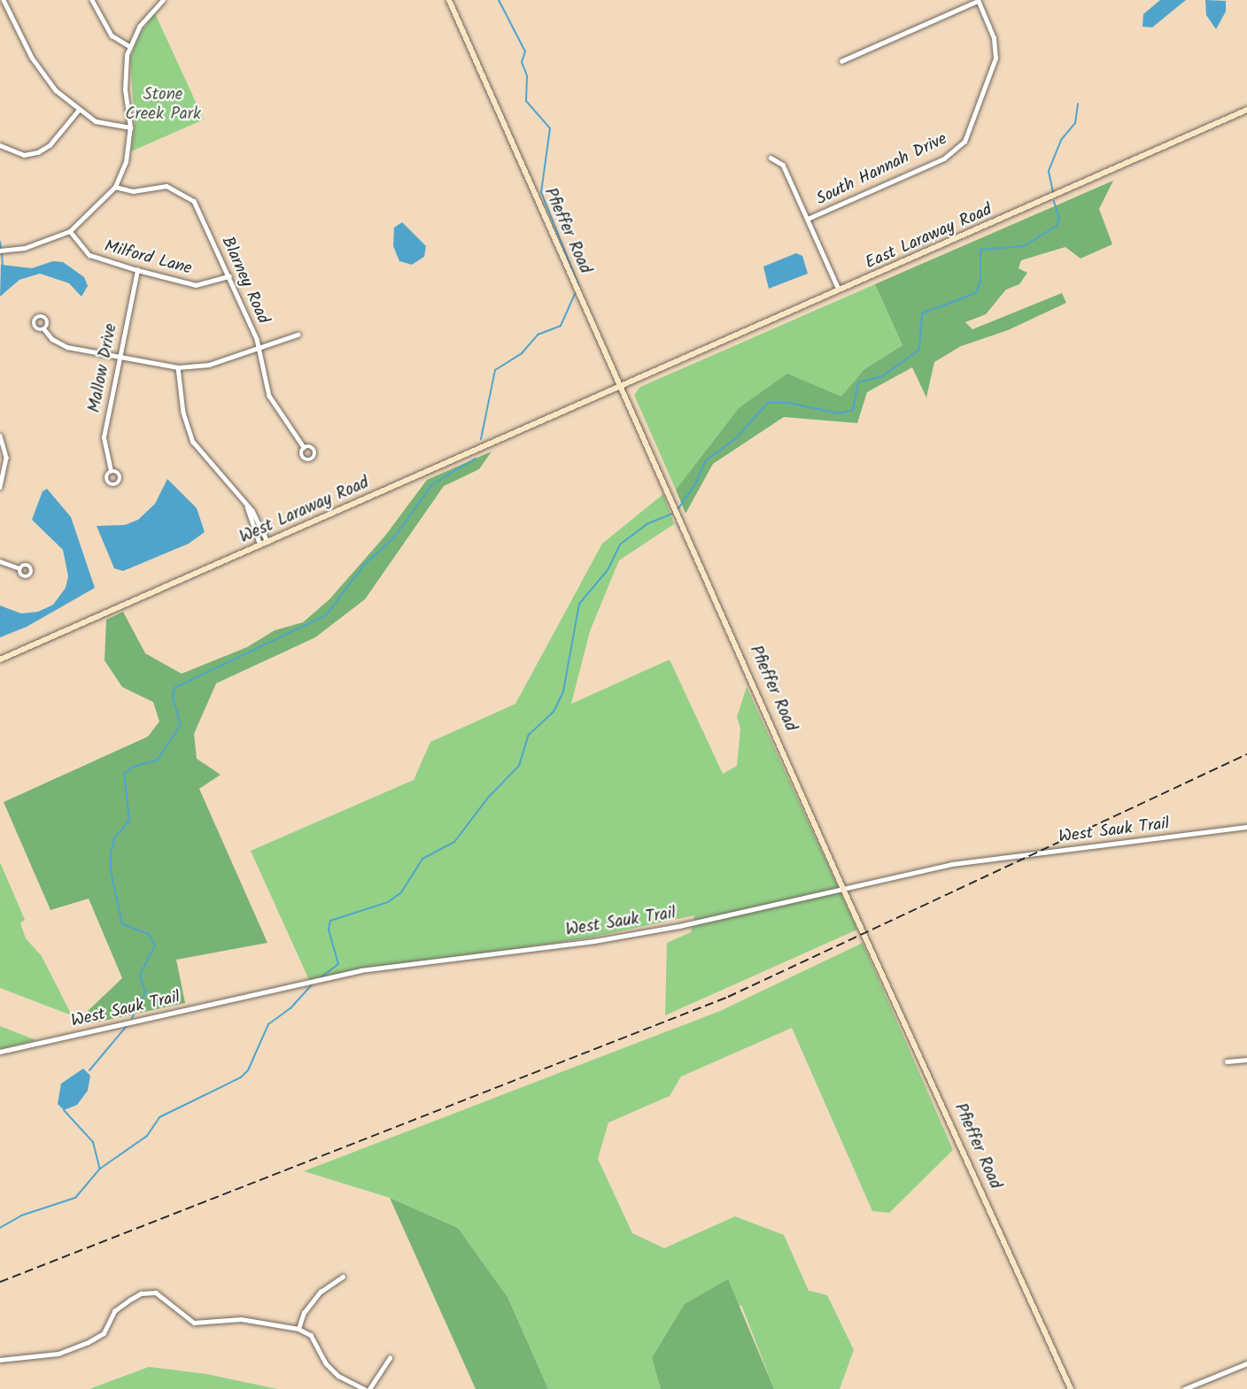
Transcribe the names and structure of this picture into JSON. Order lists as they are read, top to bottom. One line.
{"streets":{"street":["South Hannah Drive","Pfieffer Road","East Laraway Road","Milford Lane","Blarney Road","Mallow Drive","West Laraway Road","West Sauk Trail"]},"crossings":[["Pfieffer Road","East Laraway Road"],["Pfieffer Road","West Laraway Road"],["Pfieffer Road","West Sauk Trail"],["East Laraway Road","West Laraway Road"],["Milford Lane","Blarney Road"],["Milford Lane","Mallow Drive"]],"parks":["Stone Creek Park"]}
